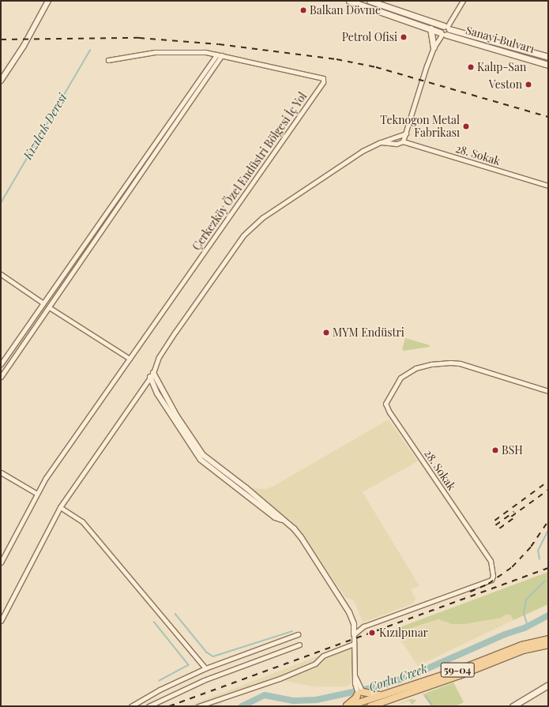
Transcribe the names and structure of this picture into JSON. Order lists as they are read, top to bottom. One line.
{"streets":{"main road":["Sanayi Bulvarı","59-04"],"street":["28. Sokak","Çerkezköy Özel Endüstri Bölgesi İç Yol"]},"water":["Kızılcık Deresi","Çorlu Creek"],"places":["Balkan Dövme","Petrol Ofisi","Kalıp-San","Veston","Teknogon Metal Fabrikası","MYM Endüstri","BSH","Kızılpınar"]}
